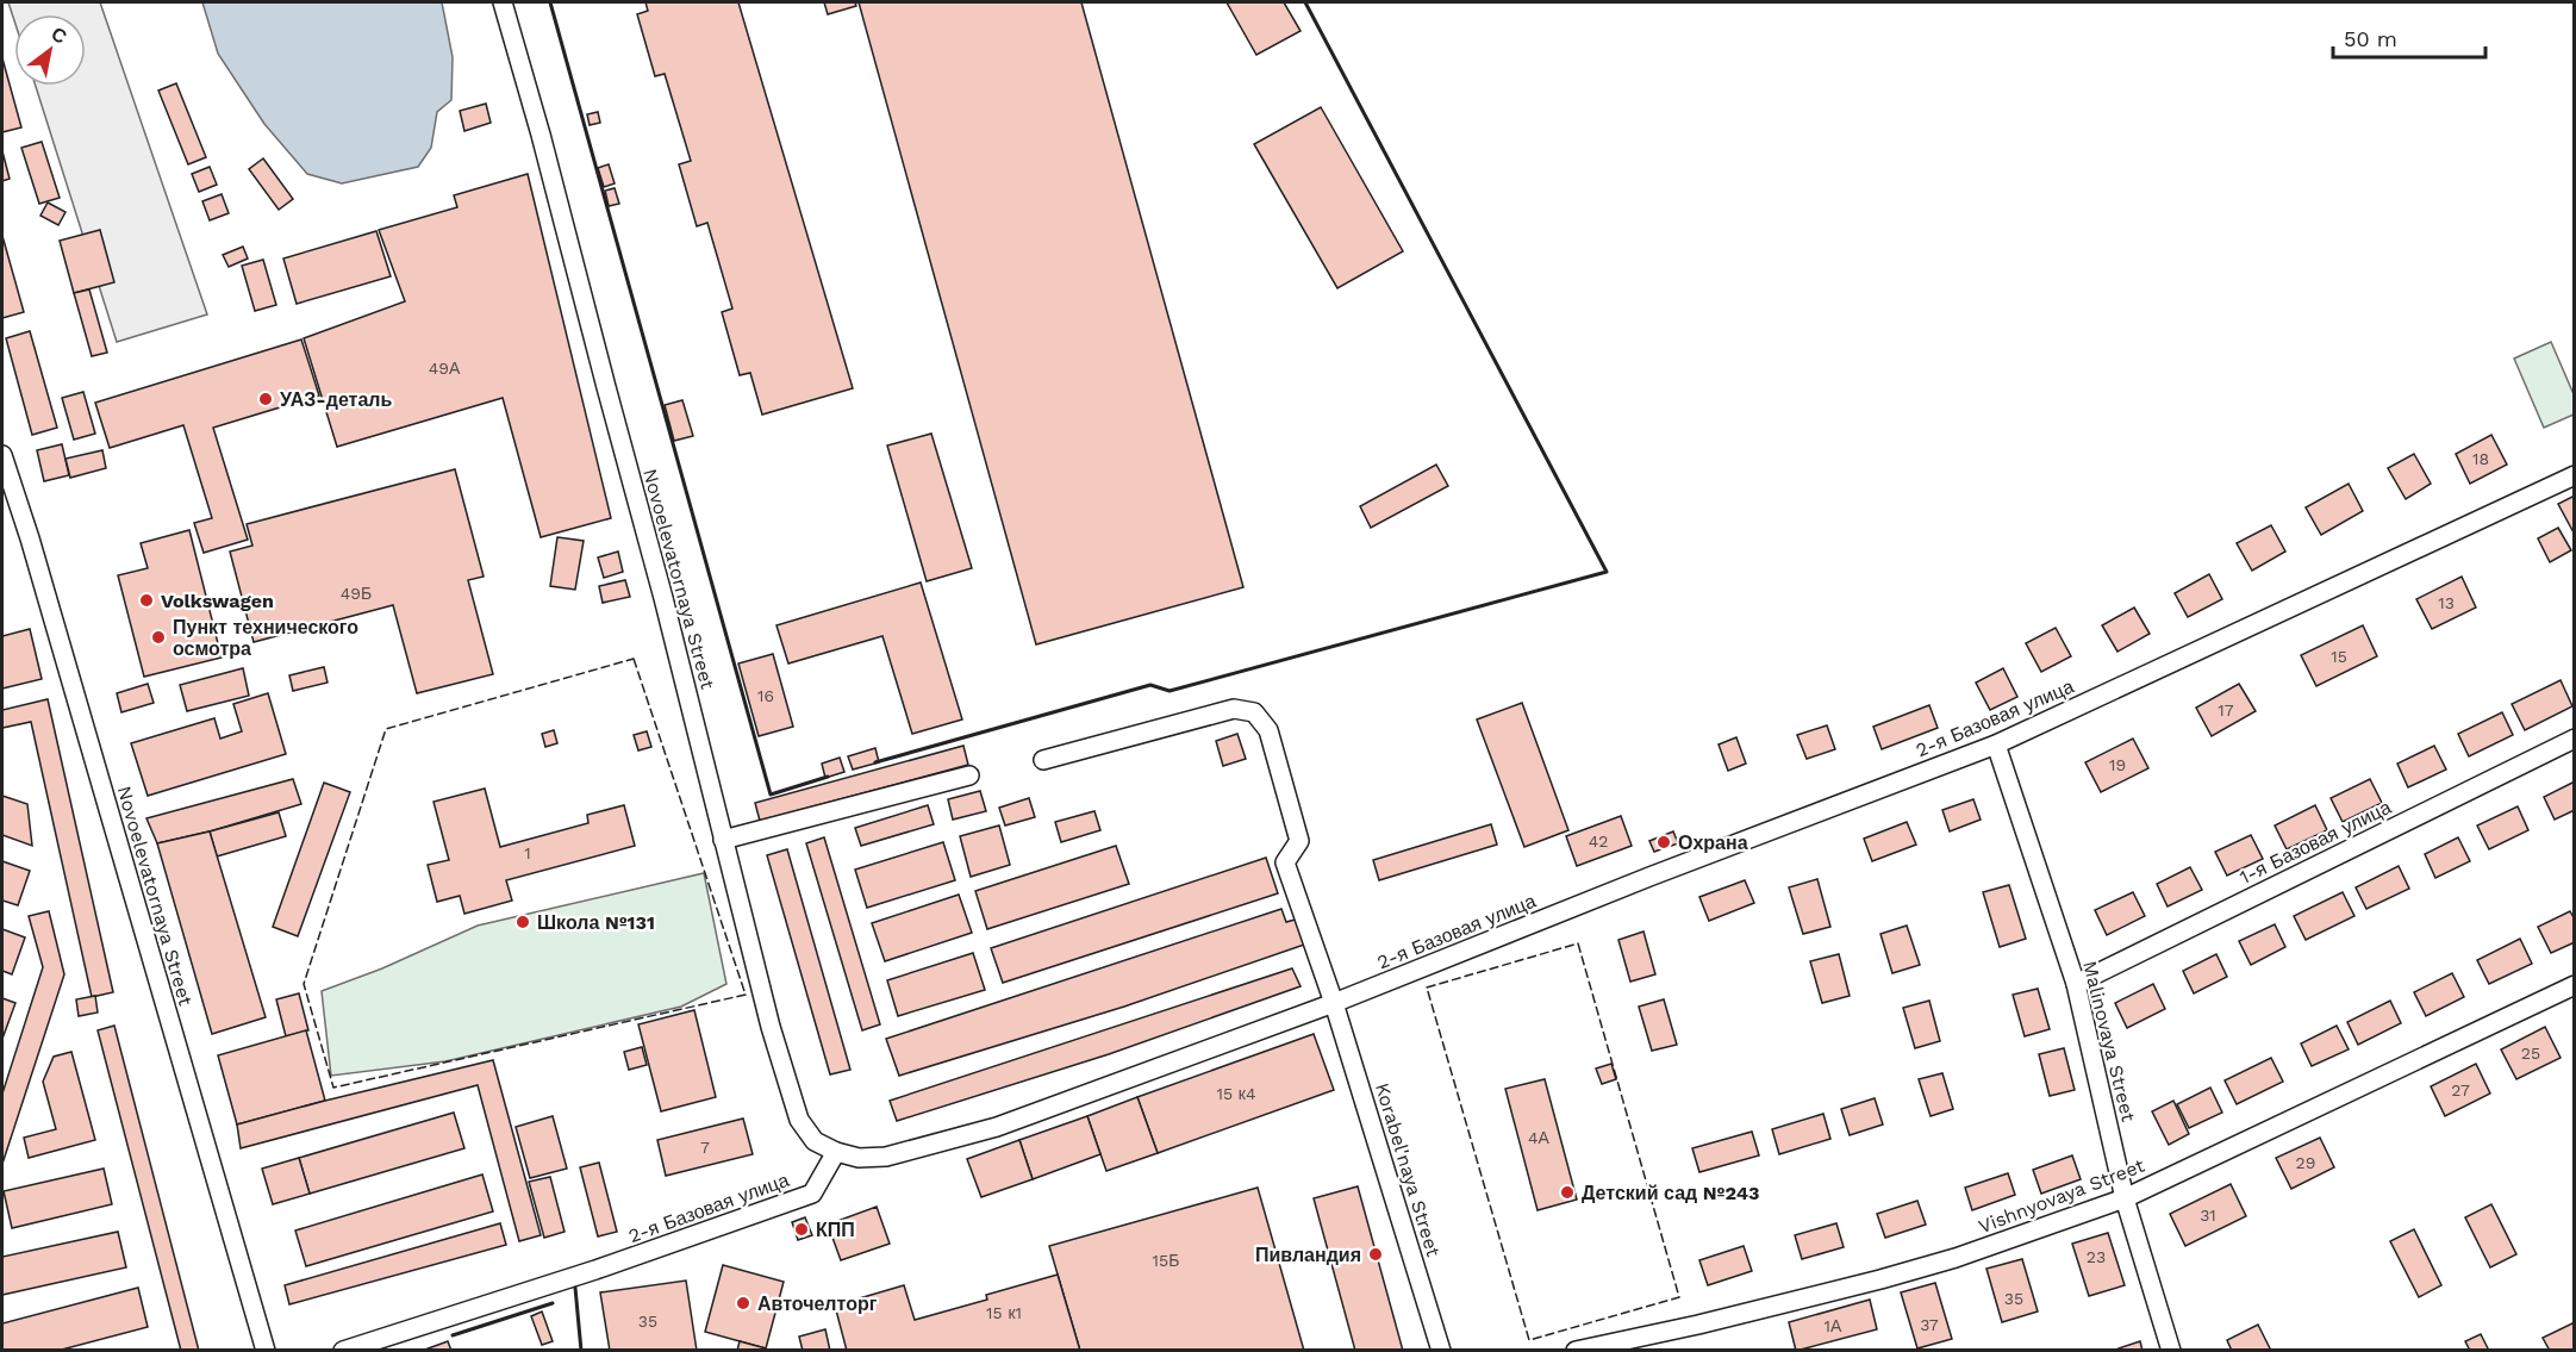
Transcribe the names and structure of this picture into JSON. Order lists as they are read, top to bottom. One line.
{"streets":{"street":["Novoelevatornaya Street","2-я Базовая улица","1-я Базовая улица","Malinovaya Street","Korabel'naya Street","Vishnyovaya Street"]},"crossings":[["Novoelevatornaya Street","2-я Базовая улица"],["2-я Базовая улица","Malinovaya Street"],["2-я Базовая улица","Korabel'naya Street"],["1-я Базовая улица","Malinovaya Street"],["Malinovaya Street","Vishnyovaya Street"]],"places":["УАЗ-деталь","Volkswagen","Пункт технического осмотра","Охрана","Школа №131","Детский сад №243","КПП","Пивландия","Авточелторг"],"house_numbers":["49А","18","49Б","13","15","16","17","19","42","1","25","27","15 к4","4А","7","29","31","23","15Б","35","15 к1","35","37","1А"],"scale_bar":"50 m","north":"top right"}
